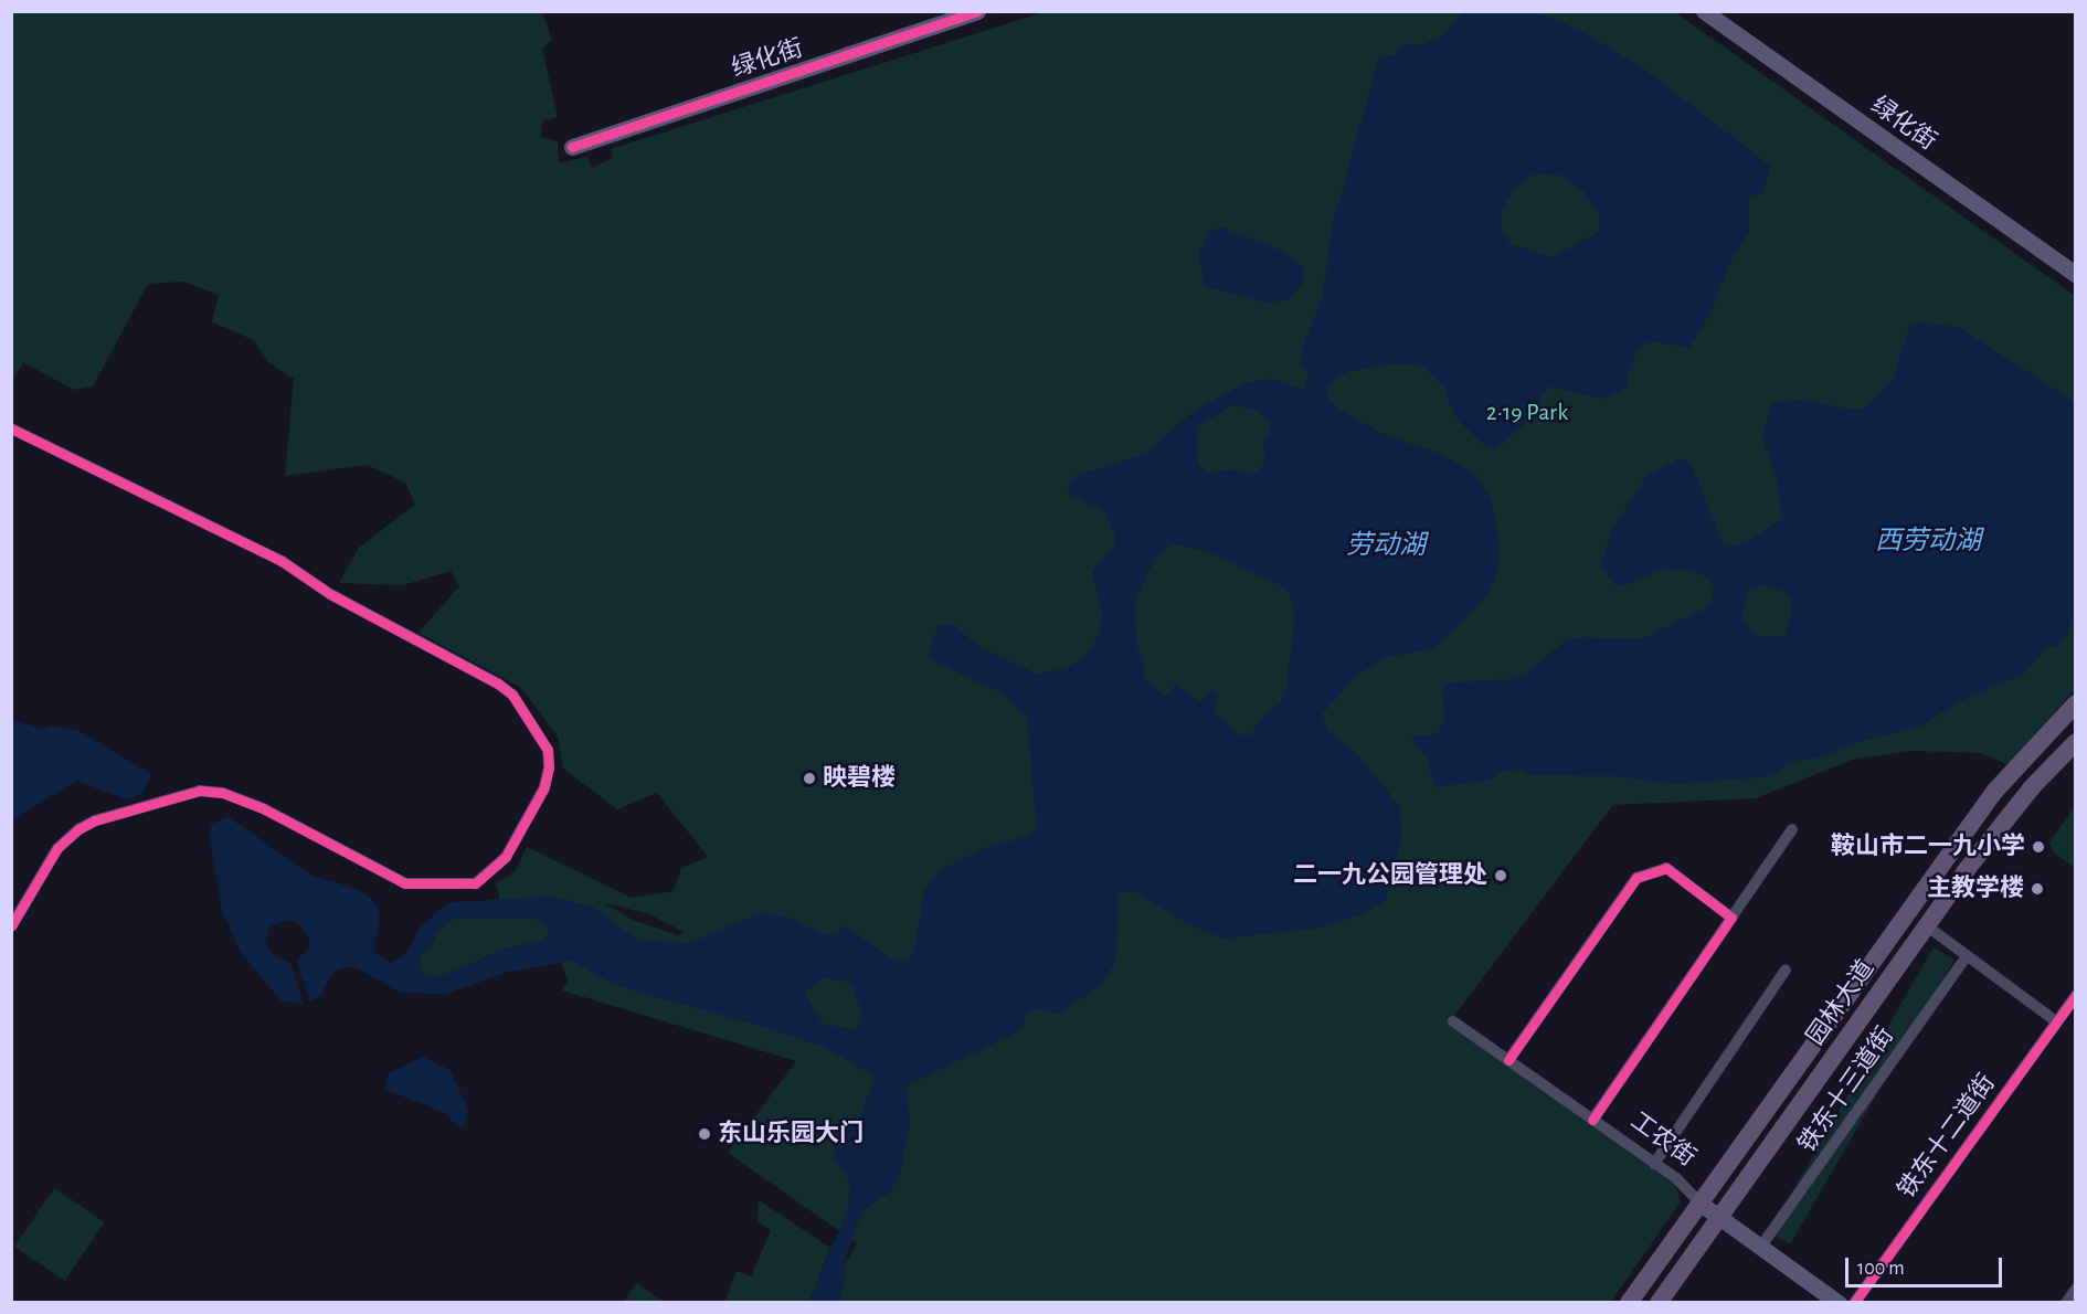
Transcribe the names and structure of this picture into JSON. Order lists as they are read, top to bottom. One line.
{"streets":{"main road":["园林大道"],"street":["绿化街","铁东十三道街","铁东十二道街","工农街"]},"crossings":[["园林大道","工农街"],["铁东十三道街","工农街"]],"water":["西劳动湖","劳动湖"],"parks":["2·19 Park"],"places":["映碧楼","鞍山市二一九小学","二一九公园管理处","主教学楼","东山乐园大门"],"scale_bar":"100 m"}
